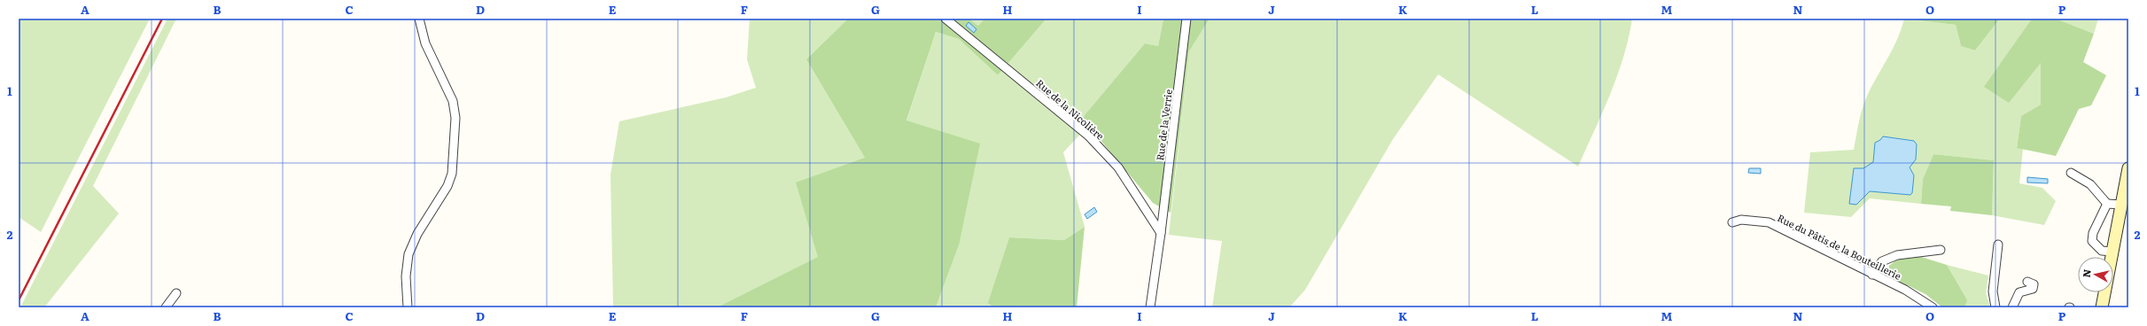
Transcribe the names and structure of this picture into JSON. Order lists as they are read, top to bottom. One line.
{"streets":{"street":["Rue de la Nicolière","Rue de la Verrie","Rue du Pâtis de la Bouteillerie"]},"crossings":[["Rue de la Nicolière","Rue de la Verrie"]],"north":"left","grid":{"columns":["A","B","C","D","E","F","G","H","I","J","K","L","M","N","O","P"],"rows":["1","2"]}}
